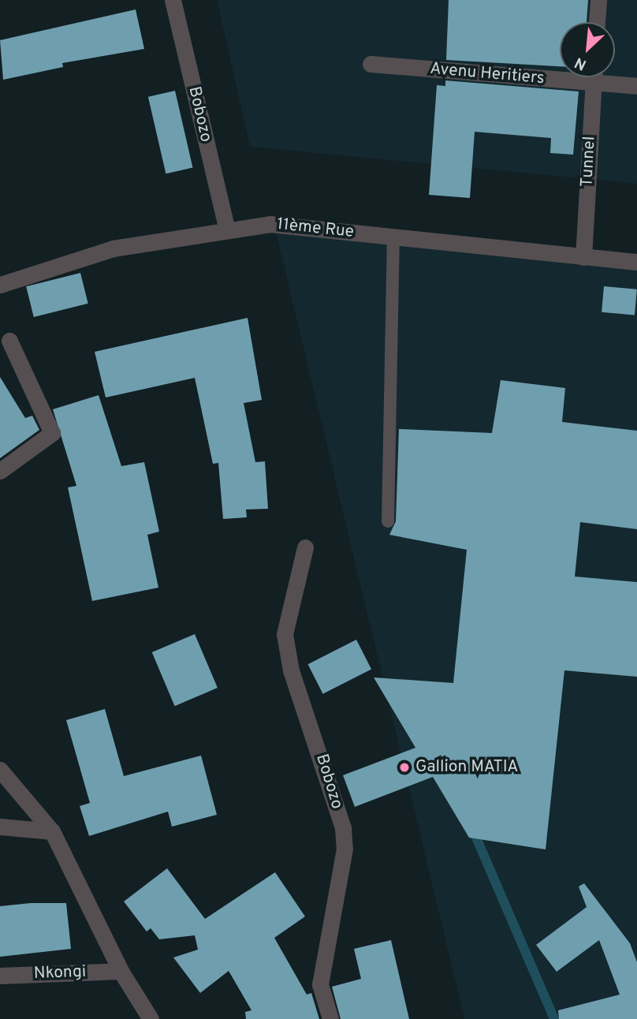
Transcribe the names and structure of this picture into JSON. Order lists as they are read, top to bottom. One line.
{"streets":{"street":["Avenu Heritiers","Bobozo","Tunnel","11ème Rue","Nkongi"]},"crossings":[["Avenu Heritiers","Tunnel"],["Bobozo","11ème Rue"],["Tunnel","11ème Rue"]],"places":["Gallion MATIA"],"north":"bottom left"}
